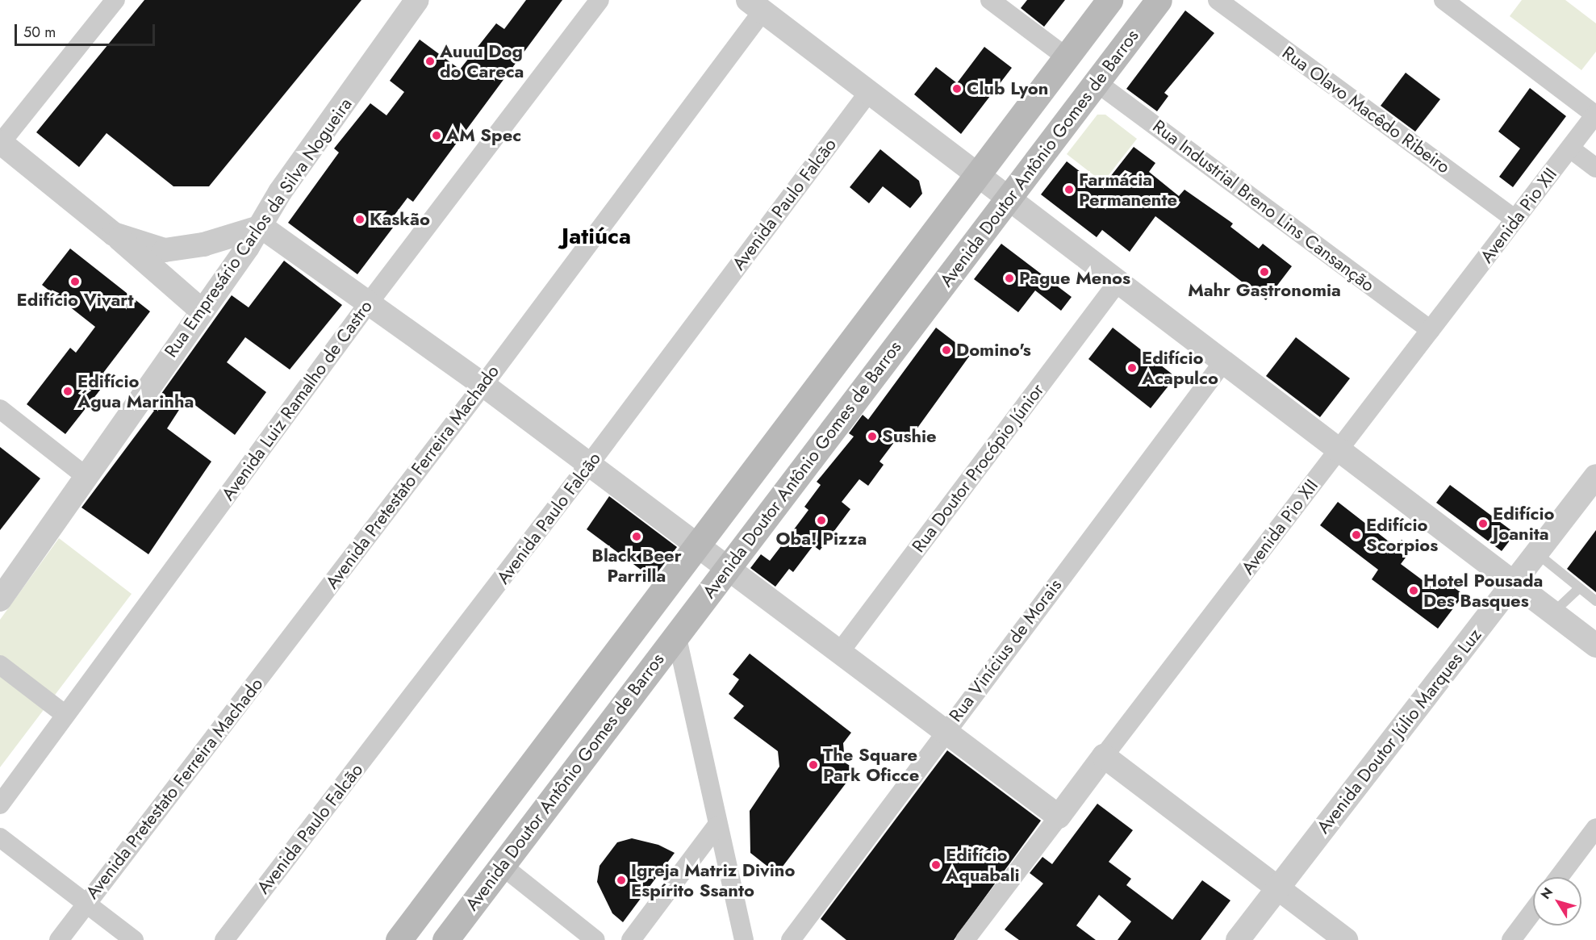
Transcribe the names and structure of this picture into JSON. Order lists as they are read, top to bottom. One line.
{"streets":{"main road":["Avenida Doutor Antônio Gomes de Barros"],"street":["Rua Olavo Macêdo Ribeiro","Avenida Paulo Falcão","Rua Industrial Breno Lins Cansanção","Avenida Pio XII","Rua Empresário Carlos da Silva Nogueira","Avenida Luiz Ramalho de Castro","Rua Doutor Procópio Júnior","Avenida Pretestato Ferreira Machado","Rua Vinícius de Morais","Avenida Doutor Júlio Marques Luz"]},"crossings":[["Rua Olavo Macêdo Ribeiro","Avenida Pio XII"],["Avenida Doutor Antônio Gomes de Barros","Rua Industrial Breno Lins Cansanção"],["Rua Industrial Breno Lins Cansanção","Avenida Pio XII"]],"districts":["Jatiúca"],"places":["Auuu Dog do Careca","Club Lyon","AM Spec","Farmácia Permanente","Kaskão","Mahr Gastronomia","Pague Menos","Edifício Vivart","Domino's","Edifício Acapulco","Edifício Água Marinha","Sushie","Oba! Pizza","Edifício Joanita","Edifício Scorpios","Black Beer Parrilla","Hotel Pousada Des Basques","The Square Park Oficce","Edifício Aquabali","Igreja Matriz Divino Espírito Ssanto"],"scale_bar":"50 m","north":"top left"}
